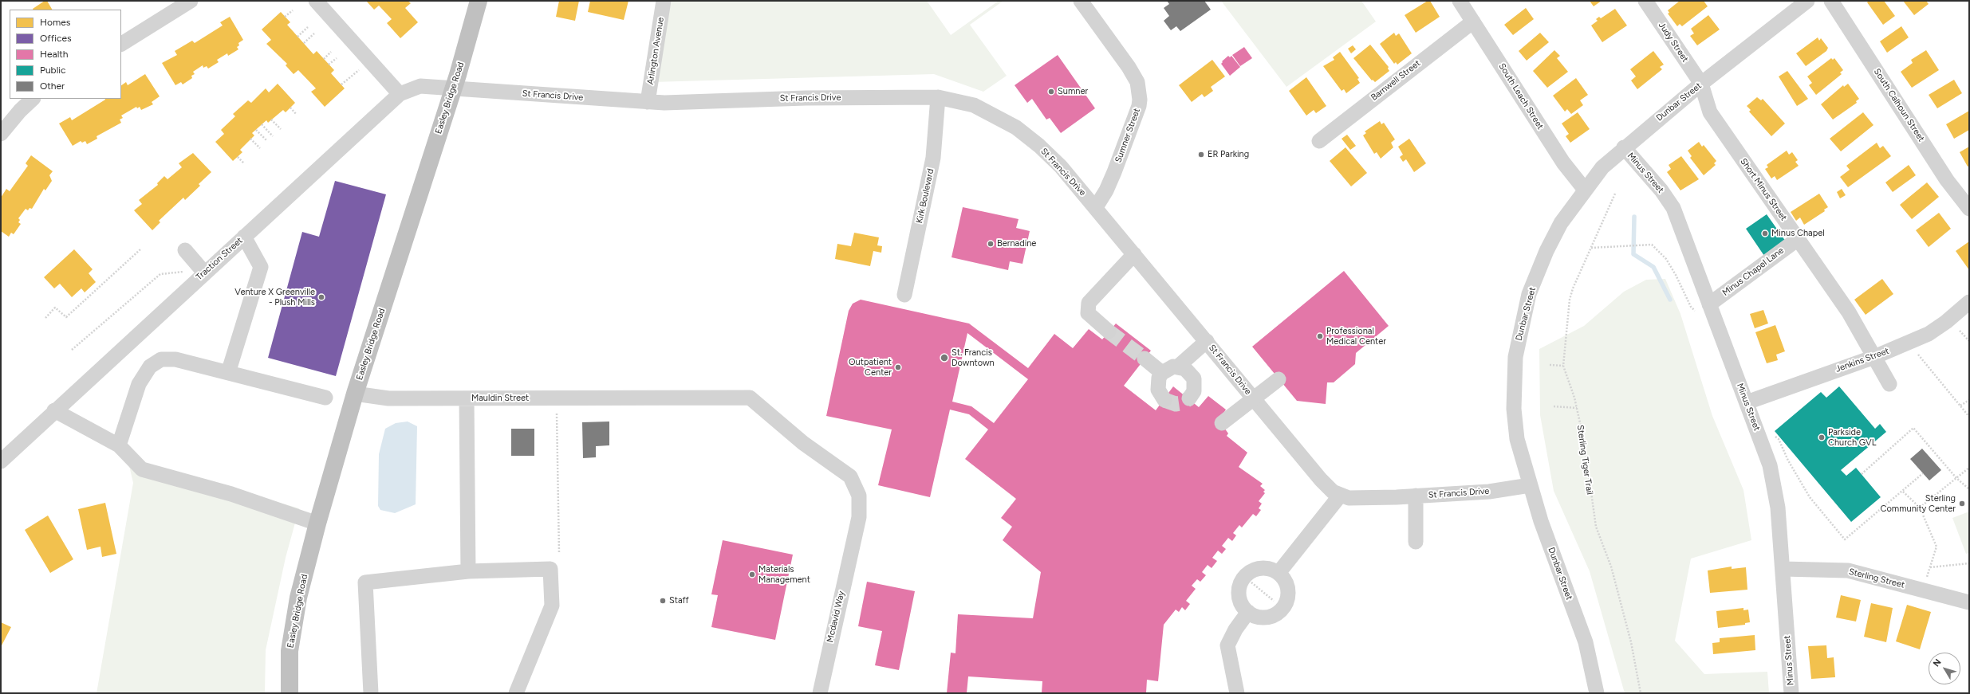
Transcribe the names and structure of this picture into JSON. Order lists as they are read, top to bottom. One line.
{"streets":{"highway":["Easley Bridge Road"],"street":["Judy Street","Arlington Avenue","Barnwell Street","St Francis Drive","South Leach Street","Dunbar Street","South Calhoun Street","Sumner Street","Minus Street","Short Minus Street","Kirk Boulevard","Traction Street","Minus Chapel Lane","Jenkins Street","Mauldin Street","Sterling Street","Mcdavid Way"],"path":["Sterling Tiger Trail"]},"crossings":[["Judy Street","Dunbar Street"],["Judy Street","Short Minus Street"],["Arlington Avenue","St Francis Drive"],["Barnwell Street","South Leach Street"],["St Francis Drive","Easley Bridge Road"],["St Francis Drive","Dunbar Street"],["St Francis Drive","Sumner Street"],["St Francis Drive","Kirk Boulevard"],["St Francis Drive","Traction Street"],["South Leach Street","Dunbar Street"],["Easley Bridge Road","Traction Street"],["Easley Bridge Road","Mauldin Street"],["Dunbar Street","Minus Street"],["Dunbar Street","Short Minus Street"],["Minus Street","Minus Chapel Lane"],["Minus Street","Jenkins Street"],["Minus Street","Sterling Street"],["Short Minus Street","Minus Chapel Lane"],["Short Minus Street","Jenkins Street"],["Mauldin Street","Mcdavid Way"]],"places":["Sumner","ER Parking","Minus Chapel","Bernadine","Venture X Greenville - Plush Mills","Professional Medical Center","St. Francis Downtown","Outpatient Center","Parkside Church GVL","Sterling Community Center","Materials Management","Staff"],"legend":["Homes","Offices","Health","Public","Other"],"north":"top left"}
